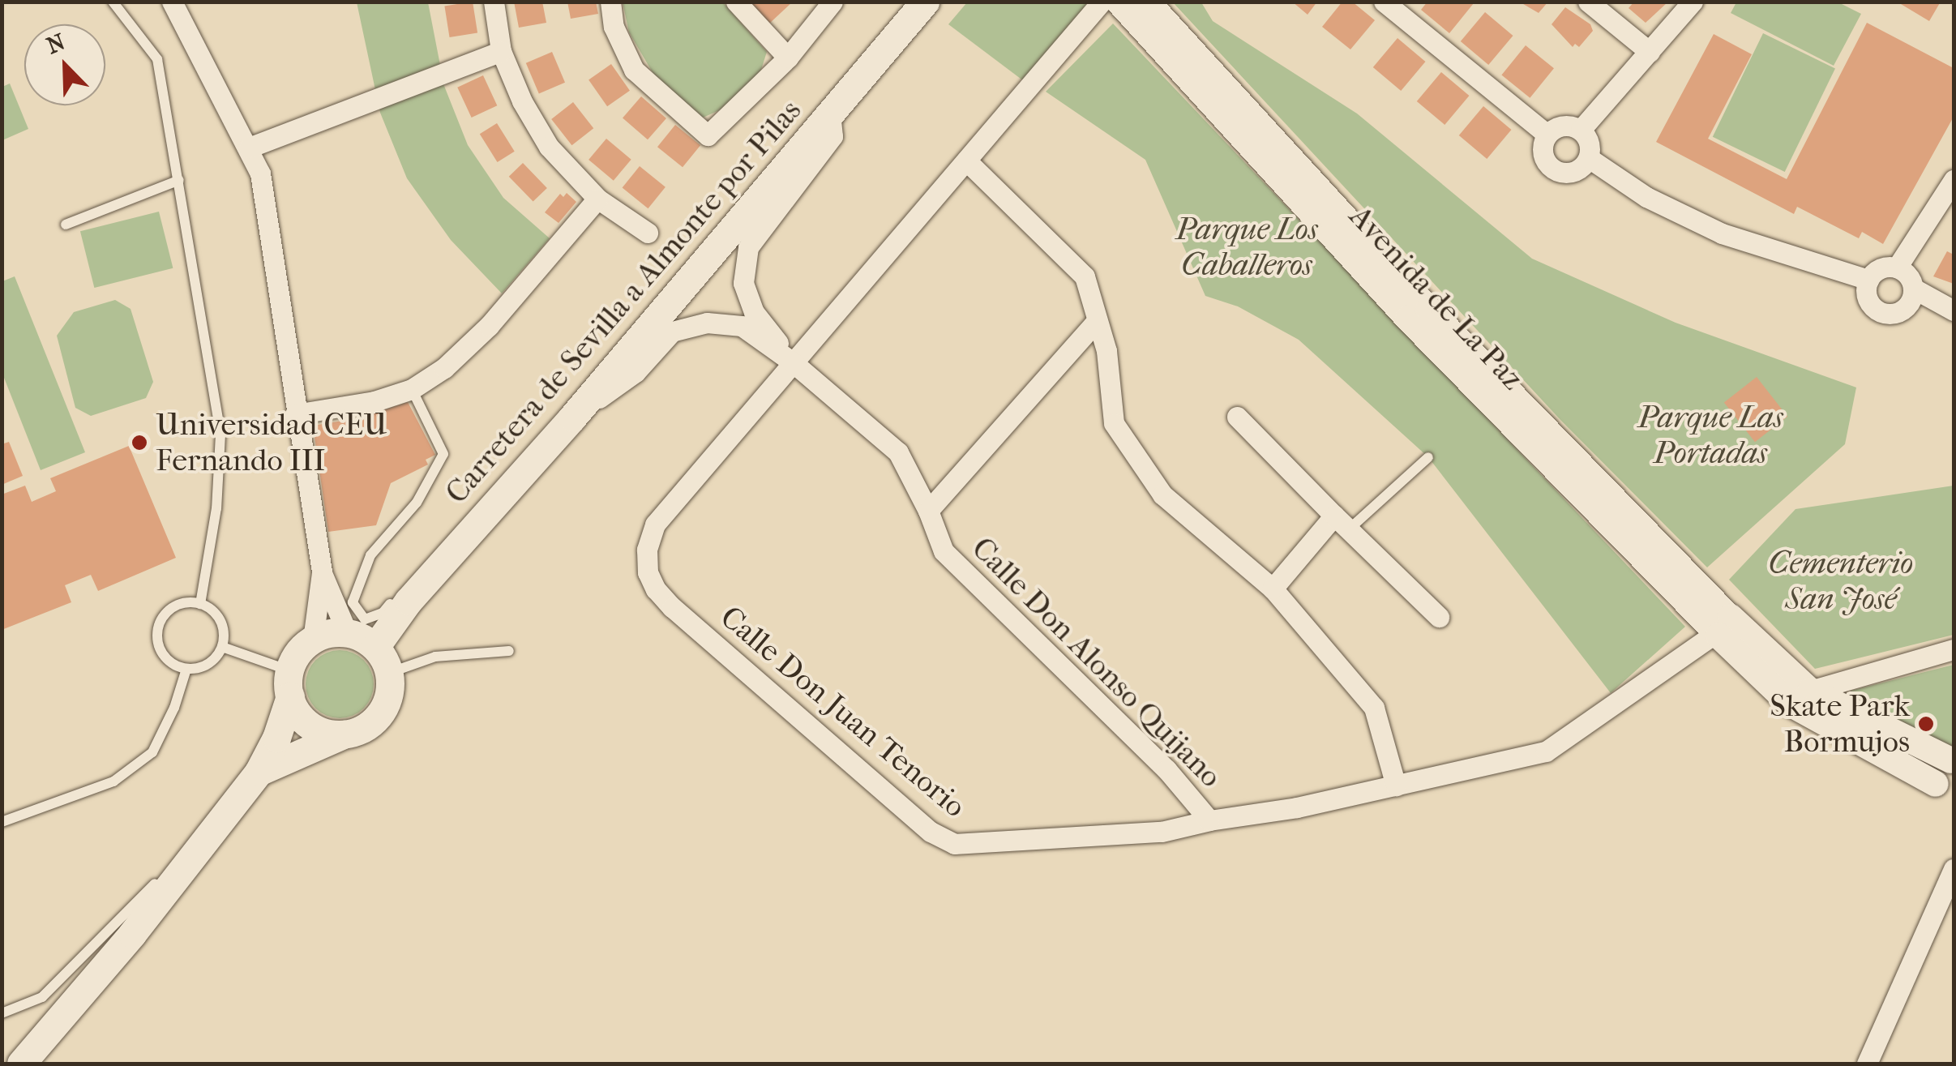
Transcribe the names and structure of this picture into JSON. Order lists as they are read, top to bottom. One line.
{"streets":{"main road":["Carretera de Sevilla a Almonte por Pilas"],"street":["Avenida de La Paz","Calle Don Alonso Quijano","Calle Don Juan Tenorio"]},"crossings":[["Avenida de La Paz","Calle Don Juan Tenorio"],["Calle Don Alonso Quijano","Calle Don Juan Tenorio"]],"parks":["Parque Los Caballeros","Parque Las Portadas","Cementerio San José"],"places":["Universidad CEU Fernando III","Skate Park Bormujos"],"north":"top left"}
